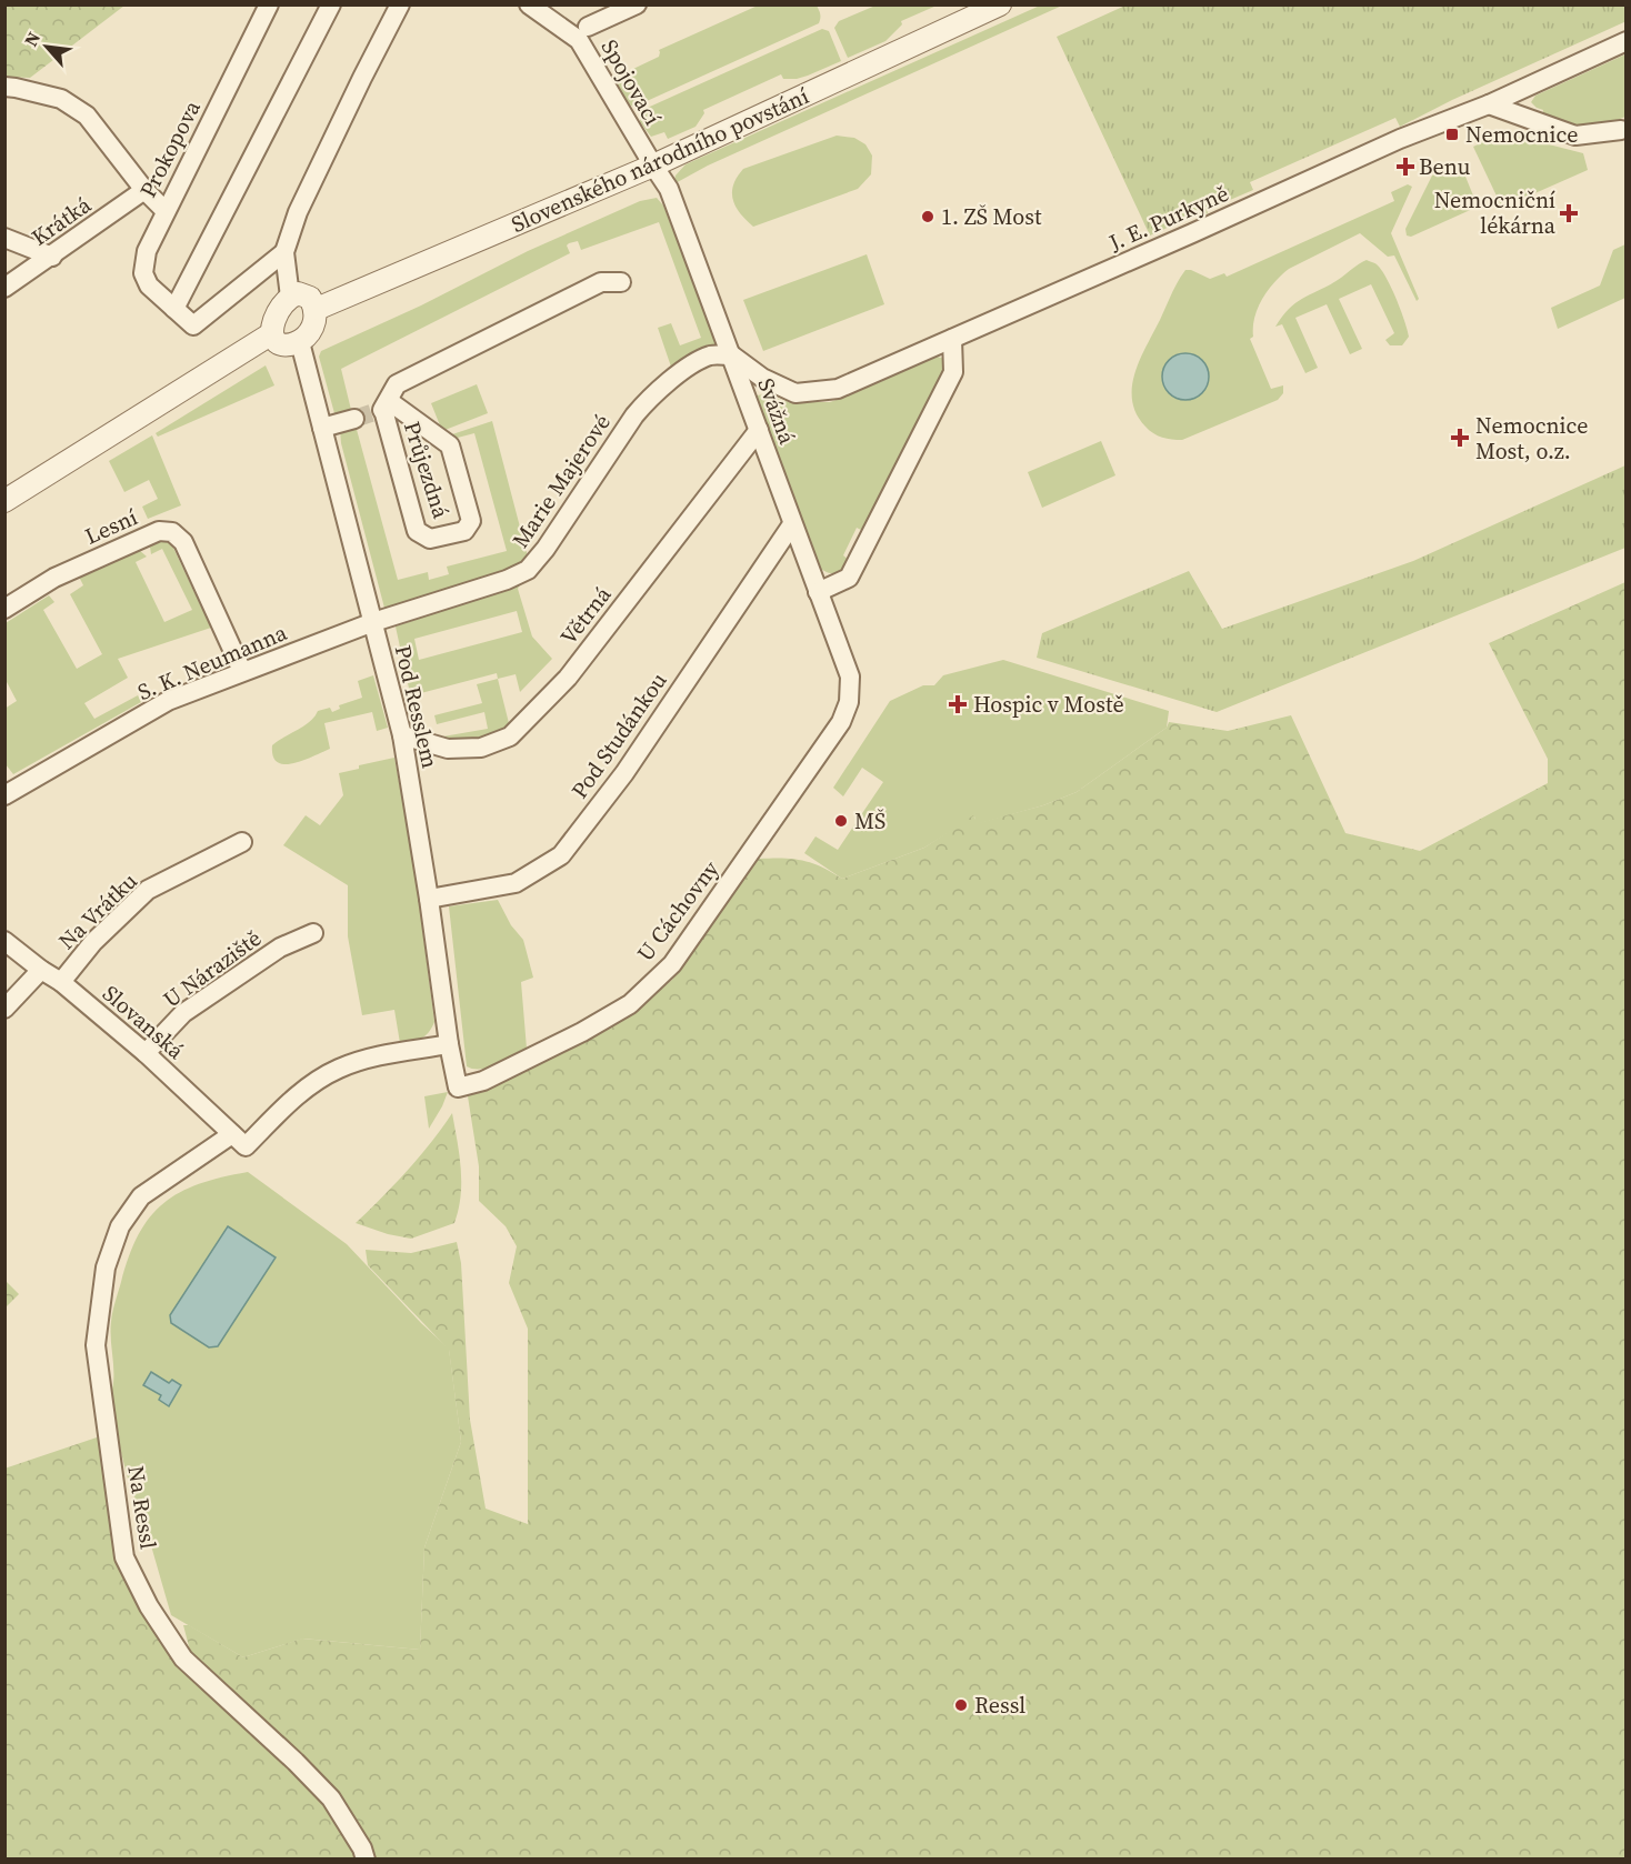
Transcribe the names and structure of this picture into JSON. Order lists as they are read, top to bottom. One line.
{"streets":{"street":["Spojovací","Prokopova","Slovenského národního povstání","J. E. Purkyně","Krátká","Svážná","Průjezdná","Marie Majerové","Lesní","Větrná","S. K. Neumanna","Pod Resslem","Pod Studánkou","Na Vrátku","U Cáchovny","U Náraziště","Slovanská","Na Ressl"]},"crossings":[["Spojovací","Slovenského národního povstání"],["Spojovací","Svážná"],["Slovenského národního povstání","Svážná"],["Slovenského národního povstání","Pod Resslem"],["J. E. Purkyně","Svážná"],["J. E. Purkyně","Marie Majerové"],["Svážná","Marie Majerové"],["Svážná","Větrná"],["Svážná","Pod Studánkou"],["Svážná","U Cáchovny"],["Marie Majerové","S. K. Neumanna"],["Marie Majerové","Pod Resslem"],["Lesní","S. K. Neumanna"],["Větrná","Pod Resslem"],["S. K. Neumanna","Pod Resslem"],["Pod Resslem","Pod Studánkou"],["Pod Resslem","U Cáchovny"],["Pod Resslem","Na Ressl"],["Na Vrátku","Slovanská"],["U Náraziště","Slovanská"],["Slovanská","Na Ressl"]],"places":{"transit":["Nemocnice"],"health":["Benu","Nemocniční lékárna","Nemocnice Most, o.z.","Hospic v Mostě"],"other":["1. ZŠ Most","MŠ","Ressl"]},"north":"top left"}
